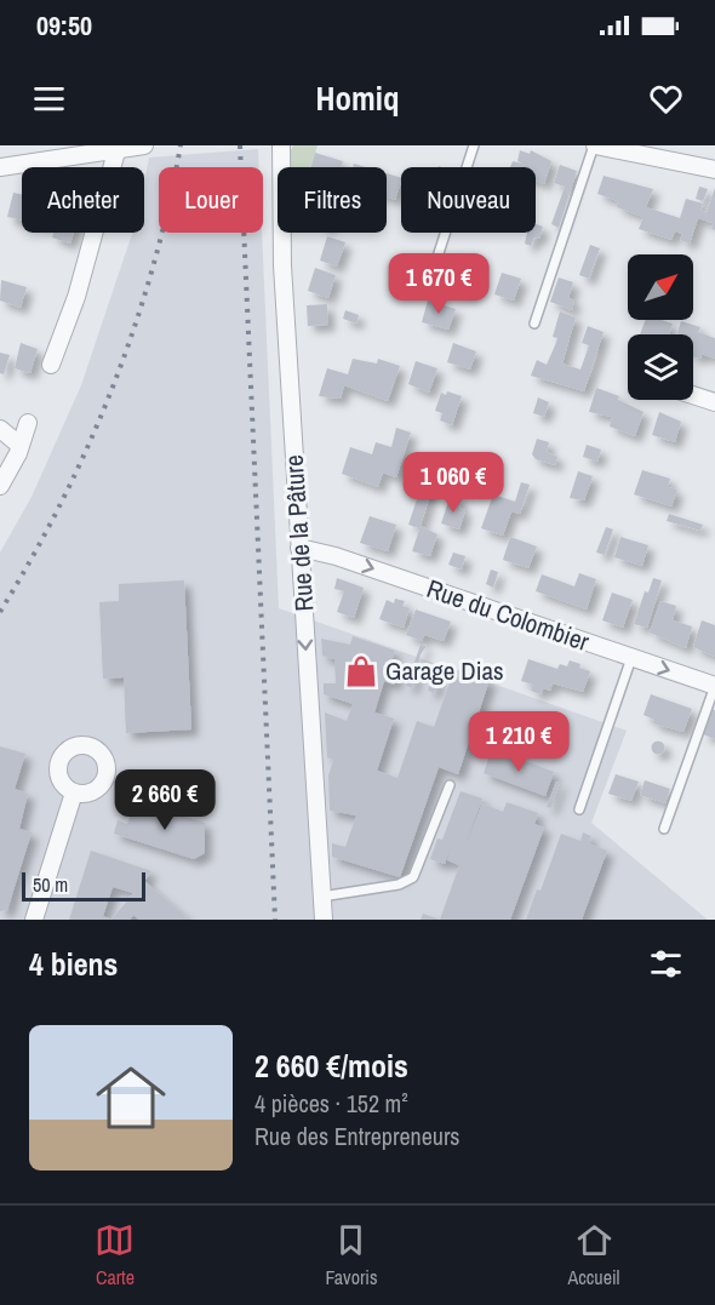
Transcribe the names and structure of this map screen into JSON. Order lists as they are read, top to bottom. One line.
{"streets":{"street":["Rue de la Pâture","Rue du Colombier"]},"crossings":[["Rue de la Pâture","Rue du Colombier"]],"one_way":["Rue de la Pâture","Rue du Colombier"],"places":{"shop":["Garage Dias"]},"scale_bar":"50 m","north":"top right","page":{"status":"09:50","header":"Homiq","chip":["Acheter","Louer","Filtres","Nouveau"],"price":["1 670 €","1 060 €","1 210 €","2 660 €"],"scale":"50 m","heading":"4 biens","list":[{"name":"2 660 €/mois","note":"4 pièces · 152 m² · Rue des Entrepreneurs"}],"tabs":["Carte","Favoris","Accueil"]}}
